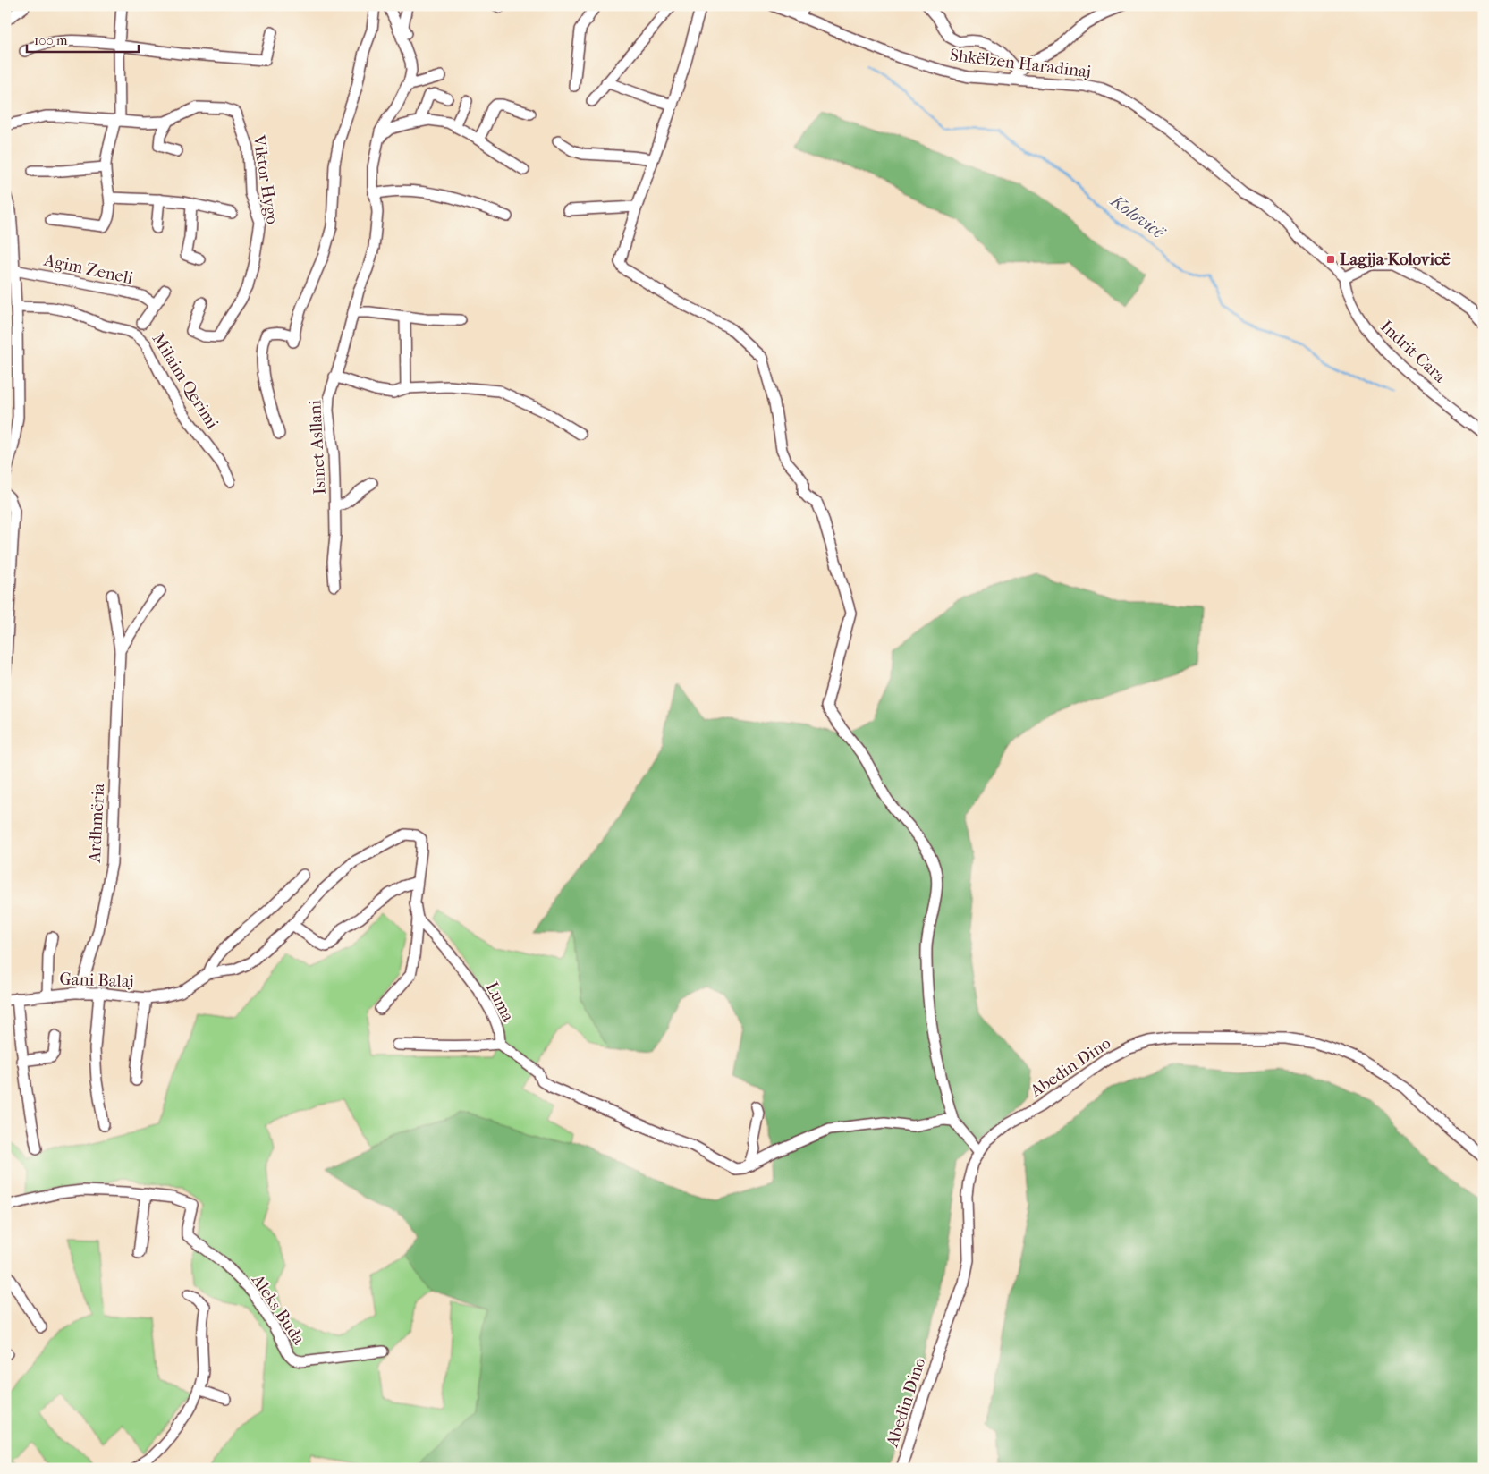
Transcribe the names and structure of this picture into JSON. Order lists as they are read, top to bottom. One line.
{"streets":{"street":["Shkëlzen Haradinaj","Viktor Hygo","Agim Zeneli","Indrit Cara","Milaim Qerimi","Ismet Asllani","Ardhmëria","Gani Balaj","Luma","Abedin Dino","Aleks Buda"]},"crossings":[["Shkëlzen Haradinaj","Indrit Cara"],["Ardhmëria","Gani Balaj"]],"water":["Kolovicë"],"places":{"transit":["Lagjja Kolovicë"]},"scale_bar":"100 m"}
